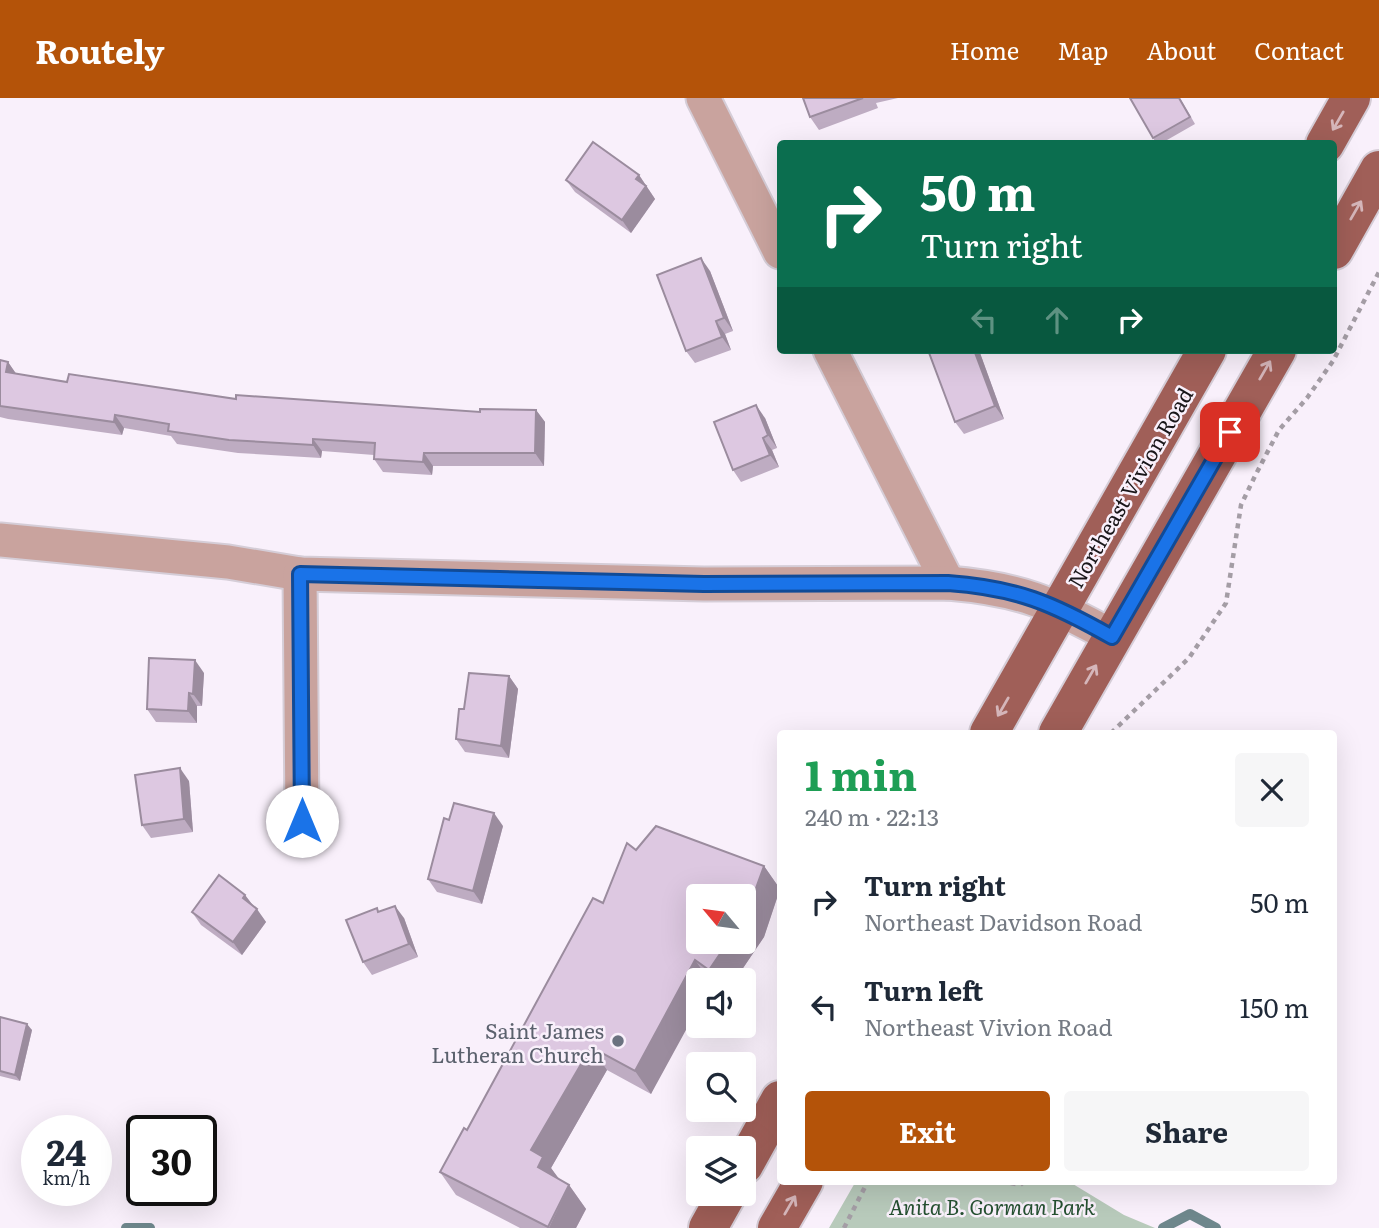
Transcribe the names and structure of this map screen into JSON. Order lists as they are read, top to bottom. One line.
{"streets":{"main road":["Northeast Vivion Road"]},"parks":["Anita B. Gorman Park"],"places":["Saint James Lutheran Church"],"north":"top left","page":{"header":"Routely","nav":["Home","Map","About","Contact"],"turn":["50 m","Turn right"],"heading":["1 min","240 m · 22:13"],"list":[{"name":"Turn right","note":"Northeast Davidson Road","value":"50 m"},{"name":"Turn left","note":"Northeast Vivion Road","value":"150 m"}],"buttons":["Exit","Share"],"speed":"24 km/h","limit":"30"}}
